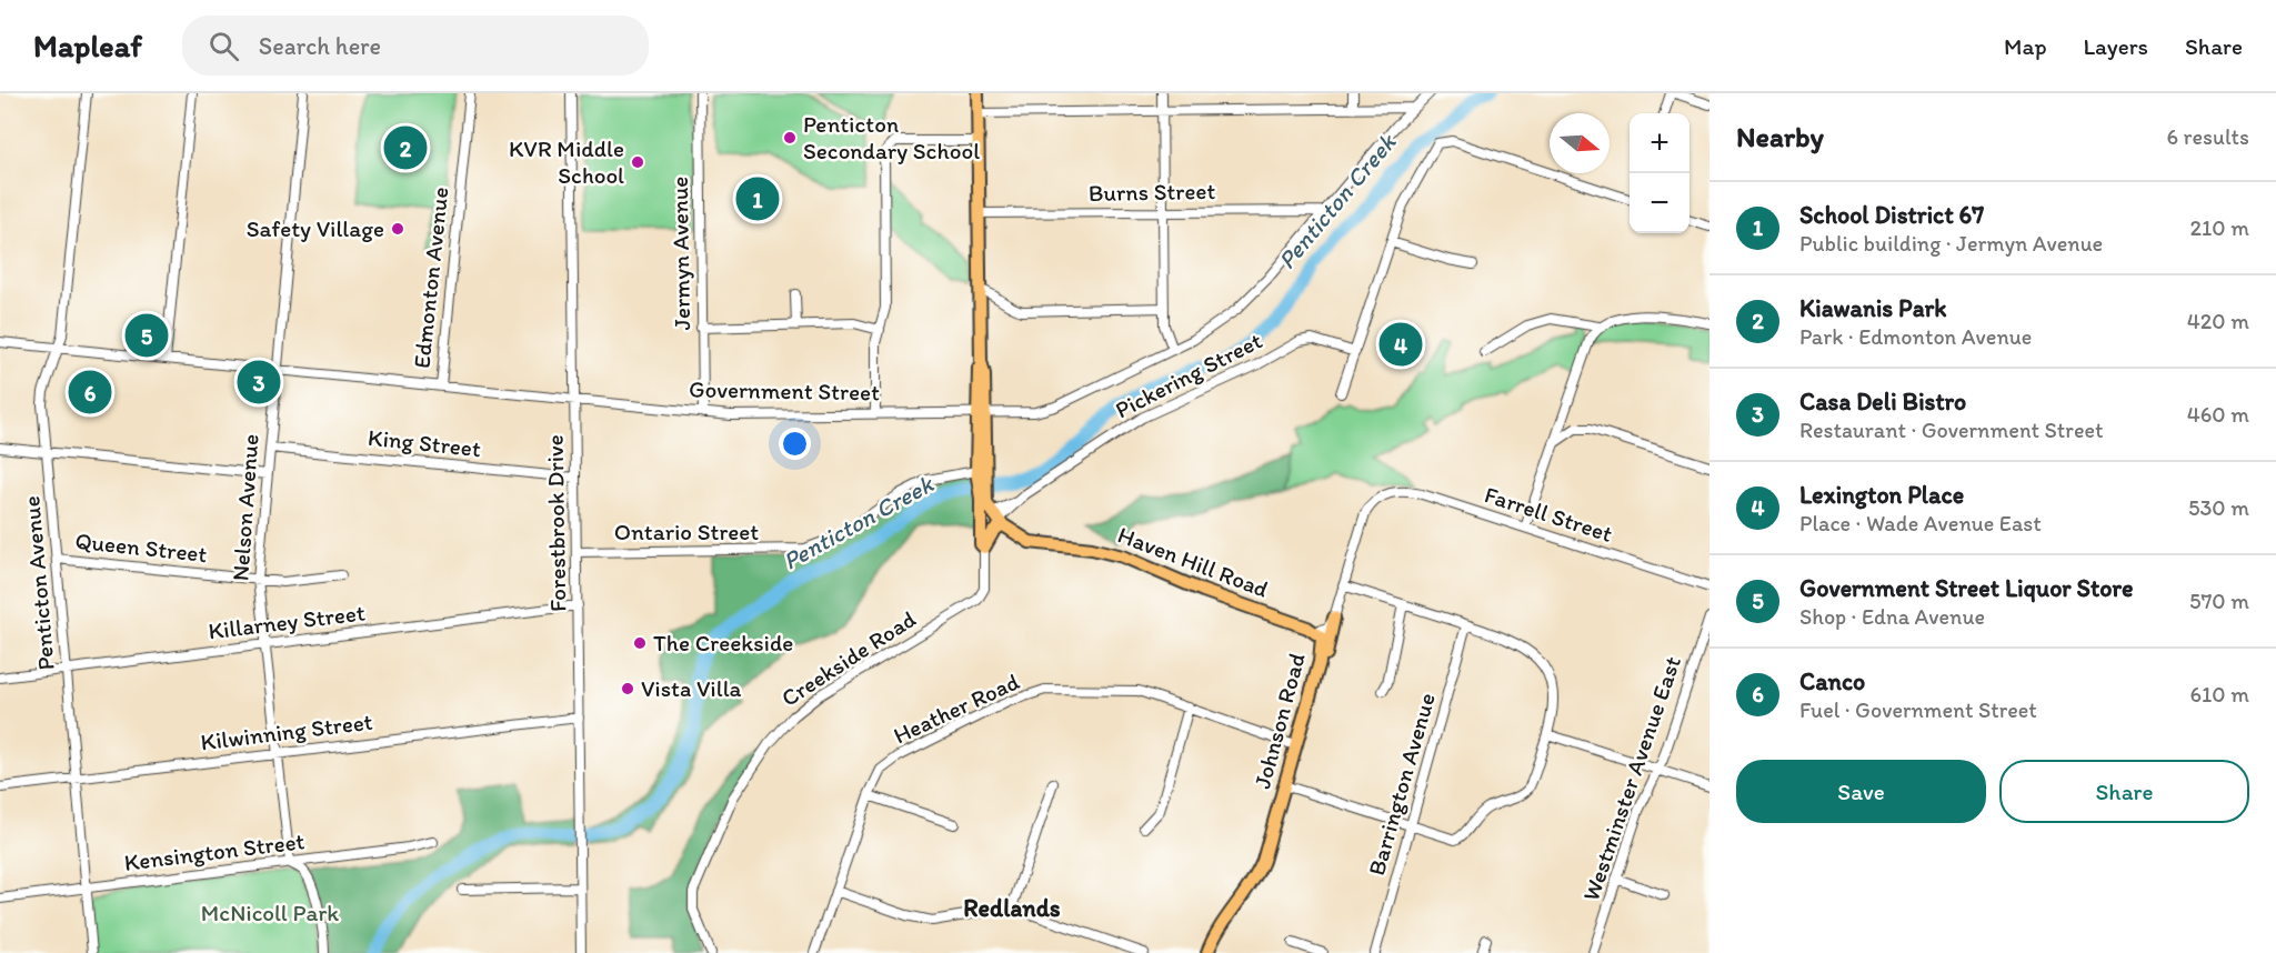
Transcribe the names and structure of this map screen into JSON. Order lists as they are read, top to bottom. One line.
{"streets":{"main road":["Haven Hill Road","Johnson Road"],"street":["Burns Street","Jermyn Avenue","Edmonton Avenue","Pickering Street","Government Street","King Street","Nelson Avenue","Farrell Street","Forestbrook Drive","Ontario Street","Queen Street","Penticton Avenue","Killarney Street","Creekside Road","Heather Road","Kilwinning Street","Westminster Avenue East","Barrington Avenue","Kensington Street"]},"crossings":[["Burns Street","Government Street"],["Jermyn Avenue","Government Street"],["Edmonton Avenue","Government Street"],["Pickering Street","Haven Hill Road"],["Government Street","Nelson Avenue"],["Government Street","Forestbrook Drive"],["Government Street","Penticton Avenue"],["King Street","Nelson Avenue"],["King Street","Forestbrook Drive"],["Nelson Avenue","Queen Street"],["Nelson Avenue","Killarney Street"],["Nelson Avenue","Kilwinning Street"],["Nelson Avenue","Kensington Street"],["Forestbrook Drive","Ontario Street"],["Forestbrook Drive","Killarney Street"],["Forestbrook Drive","Kilwinning Street"],["Queen Street","Penticton Avenue"],["Haven Hill Road","Johnson Road"],["Penticton Avenue","Killarney Street"],["Penticton Avenue","Kilwinning Street"],["Penticton Avenue","Kensington Street"],["Heather Road","Johnson Road"]],"districts":["Redlands"],"water":["Penticton Creek"],"parks":["McNicoll Park"],"places":["Penticton Secondary School","KVR Middle School","Safety Village","The Creekside","Vista Villa"],"north":"right","page":{"header":"Mapleaf","search":"Search here","nav":["Map","Layers","Share"],"heading":["Nearby","6 results"],"map_buttons":["+","−"],"pins":["2","1","5","4","3","6"],"list":[{"mark":"1","name":"School District 67","note":"Public building · Jermyn Avenue","value":"210 m"},{"mark":"2","name":"Kiawanis Park","note":"Park · Edmonton Avenue","value":"420 m"},{"mark":"3","name":"Casa Deli Bistro","note":"Restaurant · Government Street","value":"460 m"},{"mark":"4","name":"Lexington Place","note":"Place · Wade Avenue East","value":"530 m"},{"mark":"5","name":"Government Street Liquor Store","note":"Shop · Edna Avenue","value":"570 m"},{"mark":"6","name":"Canco","note":"Fuel · Government Street","value":"610 m"}],"buttons":["Save","Share"]}}
